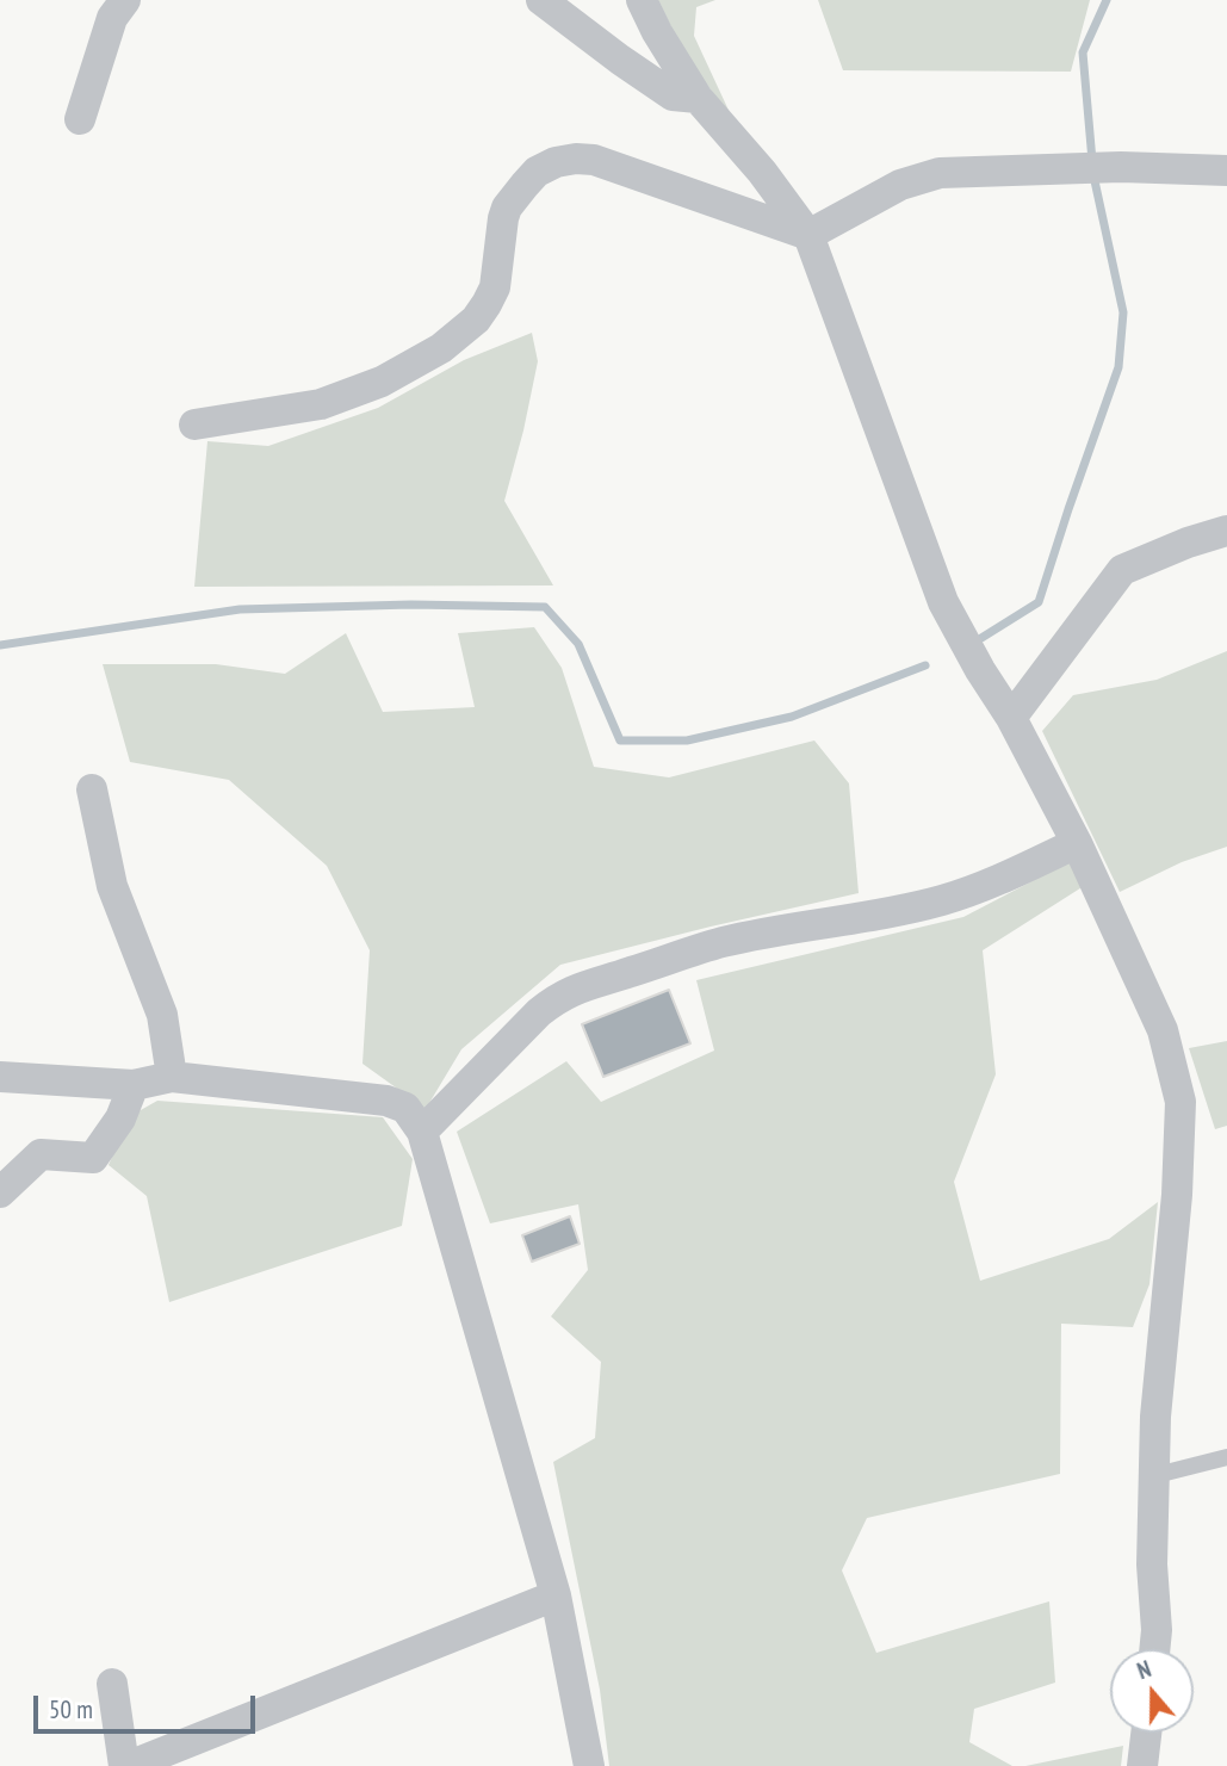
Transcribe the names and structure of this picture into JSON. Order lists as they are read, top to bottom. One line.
{"scale_bar":"50 m","north":"top"}
